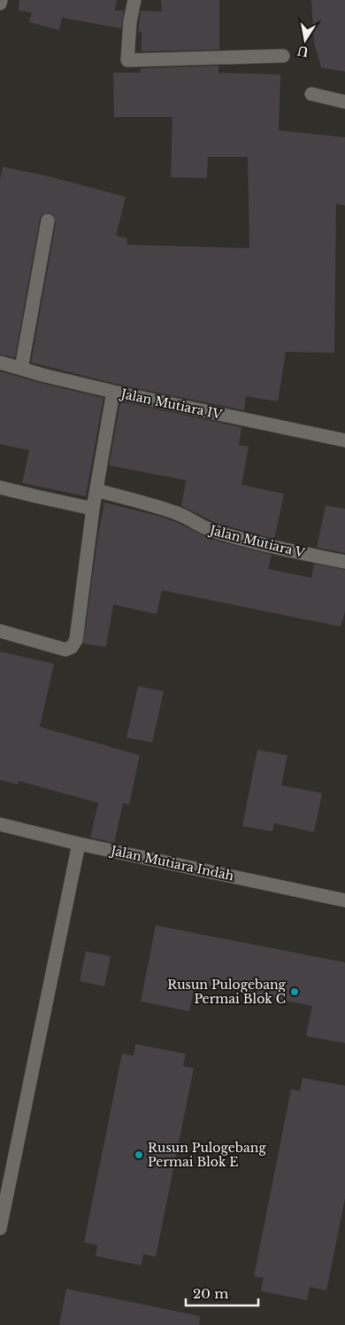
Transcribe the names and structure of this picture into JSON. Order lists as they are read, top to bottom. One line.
{"streets":{"street":["Jalan Mutiara IV","Jalan Mutiara V","Jalan Mutiara Indah"]},"places":["Rusun Pulogebang Permai Blok C","Rusun Pulogebang Permai Blok E"],"scale_bar":"20 m","north":"bottom"}
